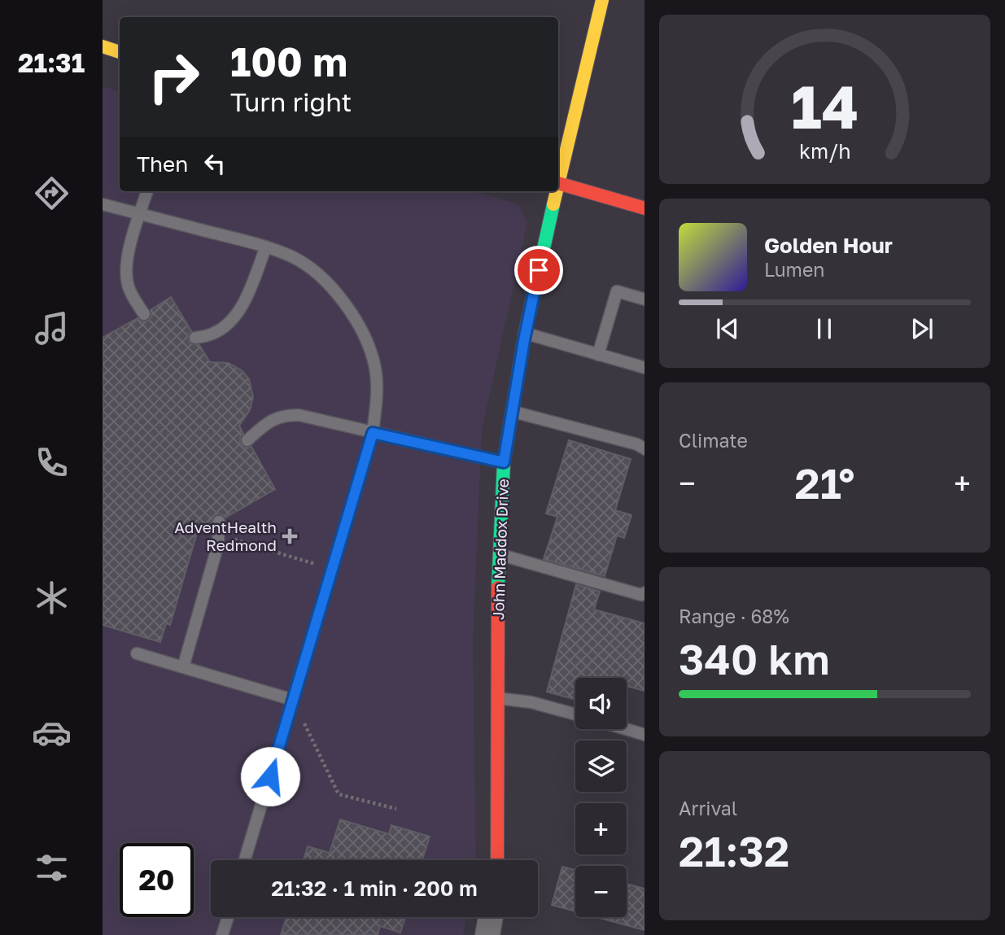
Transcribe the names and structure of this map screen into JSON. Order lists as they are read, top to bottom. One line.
{"streets":{"street":["John Maddox Drive"]},"places":{"health":["AdventHealth Redmond"]},"page":{"tabs":"21:31","turn":["100 m","Turn right"],"then":"Then","song":["Golden Hour","Lumen"],"tile":["Climate",["Range · 68%","340 km"],["Arrival","21:32"]],"heat":["−","21°","+"],"map_buttons":["+","−"],"limit":"20","trip":"21:32 · 1 min · 200 m","gauge":["14","km/h"]}}
